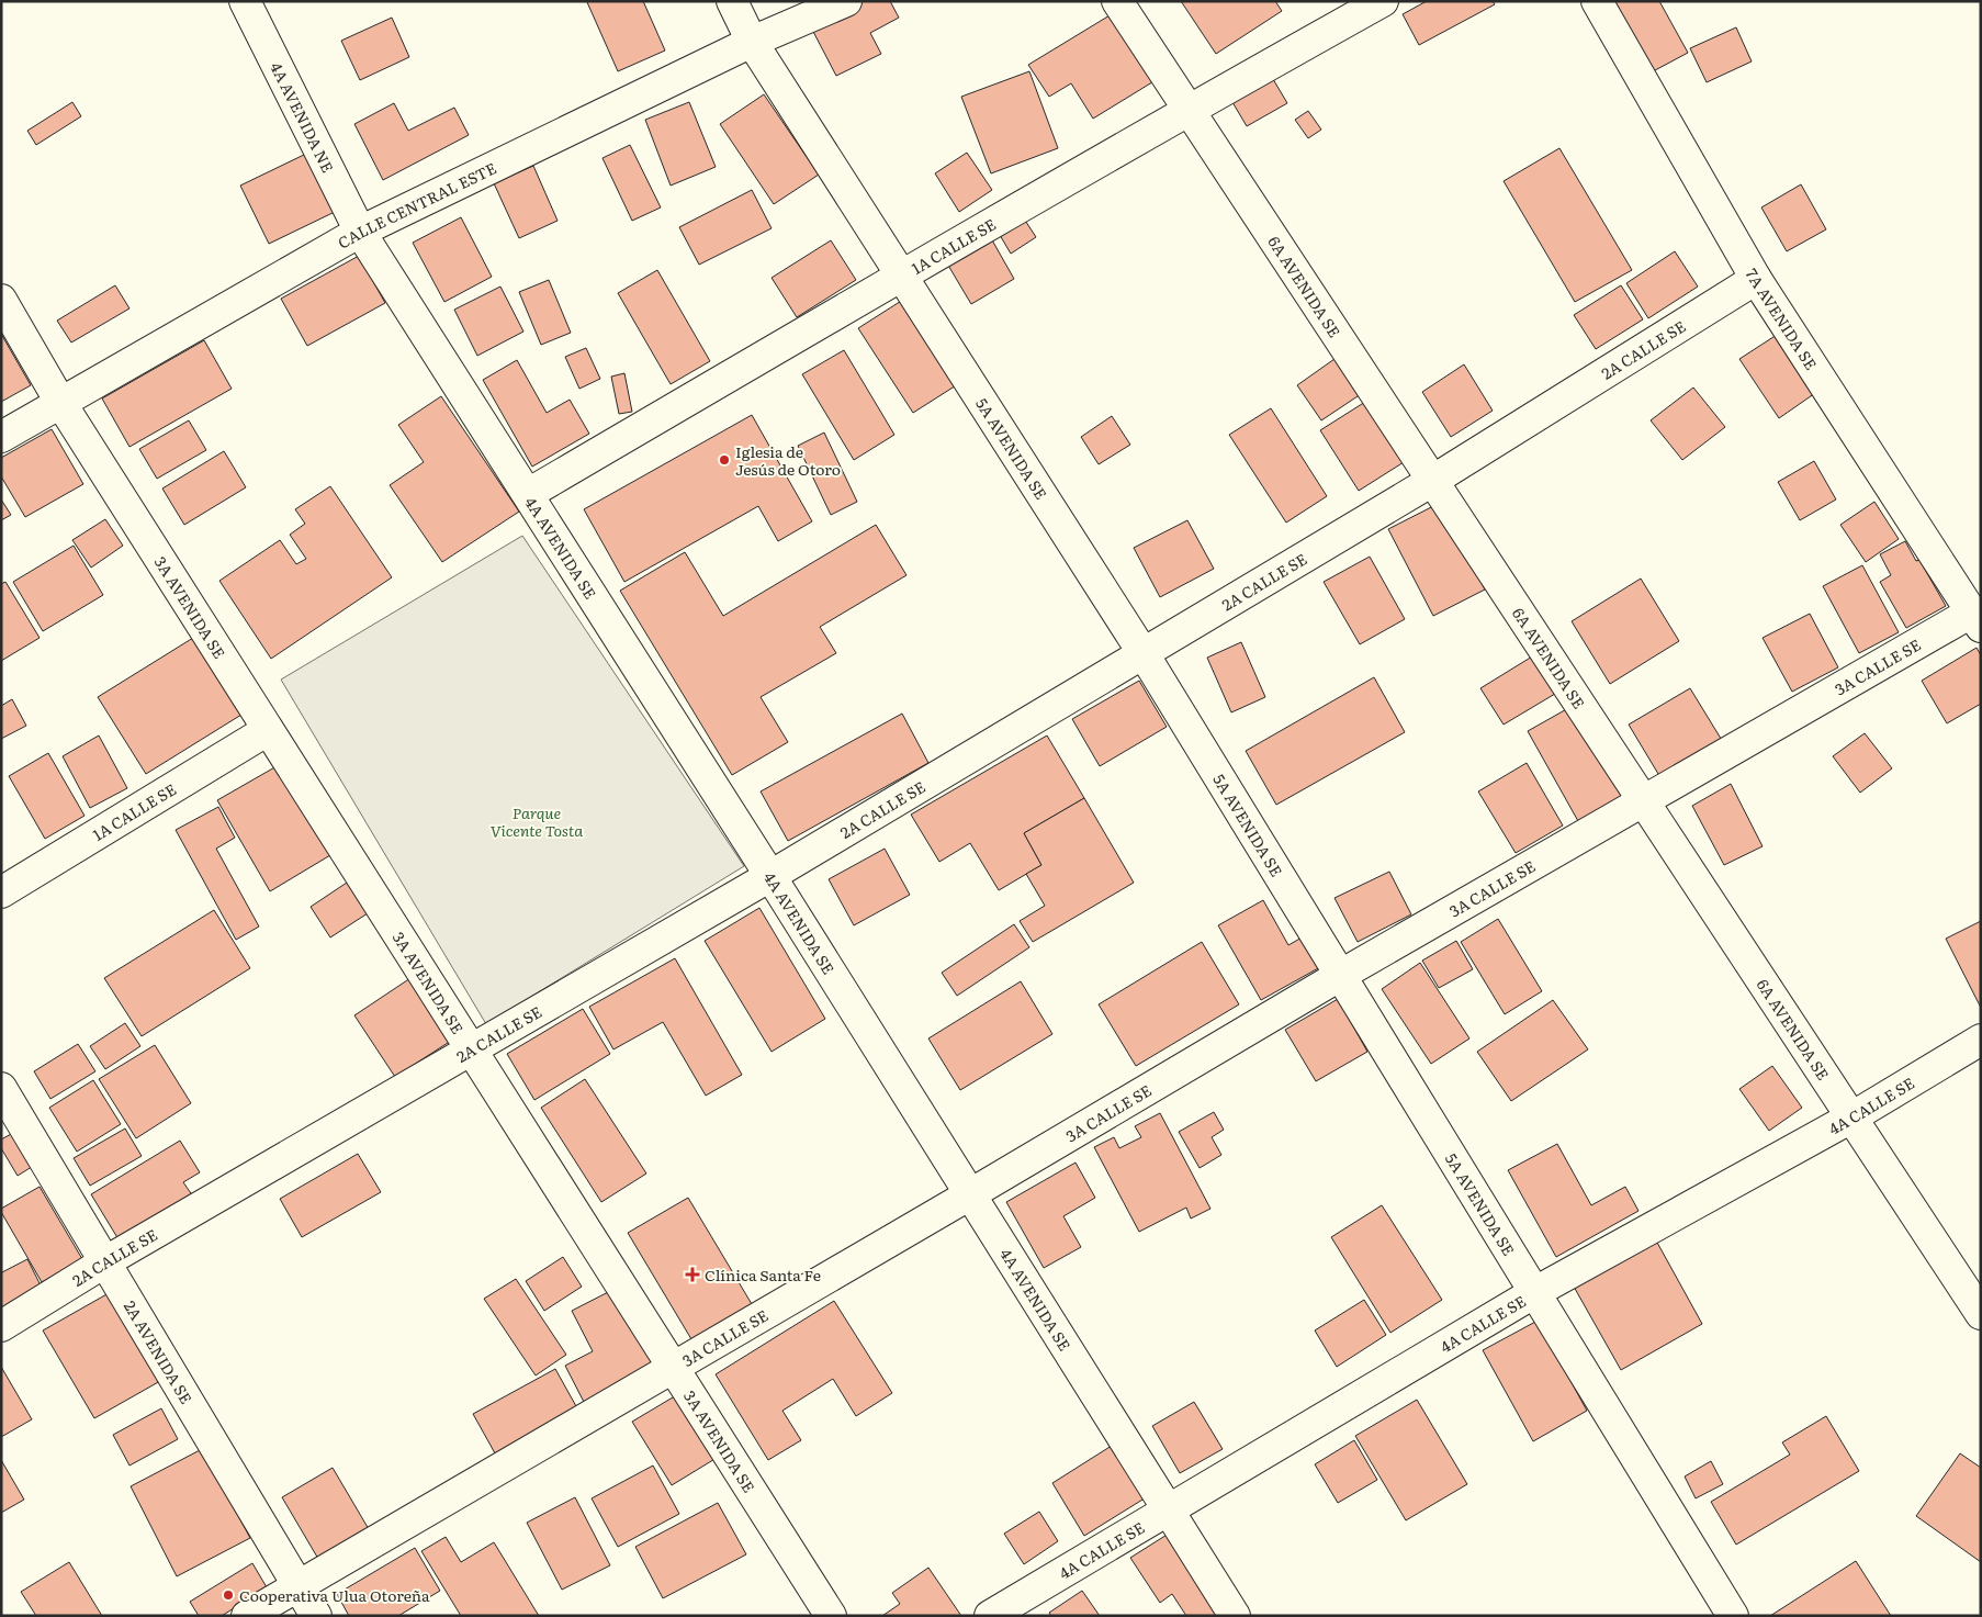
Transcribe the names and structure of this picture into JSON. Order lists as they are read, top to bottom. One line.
{"streets":{"street":["4A AVENIDA NE","CALLE CENTRAL ESTE","1A CALLE SE","6A AVENIDA SE","7A AVENIDA SE","2A CALLE SE","5A AVENIDA SE","4A AVENIDA SE","3A AVENIDA SE","3A CALLE SE","4A CALLE SE","2A AVENIDA SE"]},"crossings":[["4A AVENIDA NE","CALLE CENTRAL ESTE"],["4A AVENIDA NE","4A AVENIDA SE"],["CALLE CENTRAL ESTE","5A AVENIDA SE"],["CALLE CENTRAL ESTE","4A AVENIDA SE"],["CALLE CENTRAL ESTE","3A AVENIDA SE"],["1A CALLE SE","6A AVENIDA SE"],["1A CALLE SE","5A AVENIDA SE"],["1A CALLE SE","4A AVENIDA SE"],["1A CALLE SE","3A AVENIDA SE"],["6A AVENIDA SE","2A CALLE SE"],["6A AVENIDA SE","3A CALLE SE"],["6A AVENIDA SE","4A CALLE SE"],["7A AVENIDA SE","2A CALLE SE"],["7A AVENIDA SE","3A CALLE SE"],["2A CALLE SE","5A AVENIDA SE"],["2A CALLE SE","4A AVENIDA SE"],["2A CALLE SE","3A AVENIDA SE"],["2A CALLE SE","2A AVENIDA SE"],["5A AVENIDA SE","3A CALLE SE"],["5A AVENIDA SE","4A CALLE SE"],["4A AVENIDA SE","3A CALLE SE"],["4A AVENIDA SE","4A CALLE SE"],["3A AVENIDA SE","3A CALLE SE"],["3A CALLE SE","2A AVENIDA SE"]],"parks":["Parque Vicente Tosta"],"places":{"other":["Iglesia de Jesús de Otoro","Cooperativa Ulua Otoreña"],"health":["Clínica Santa Fe"]}}
